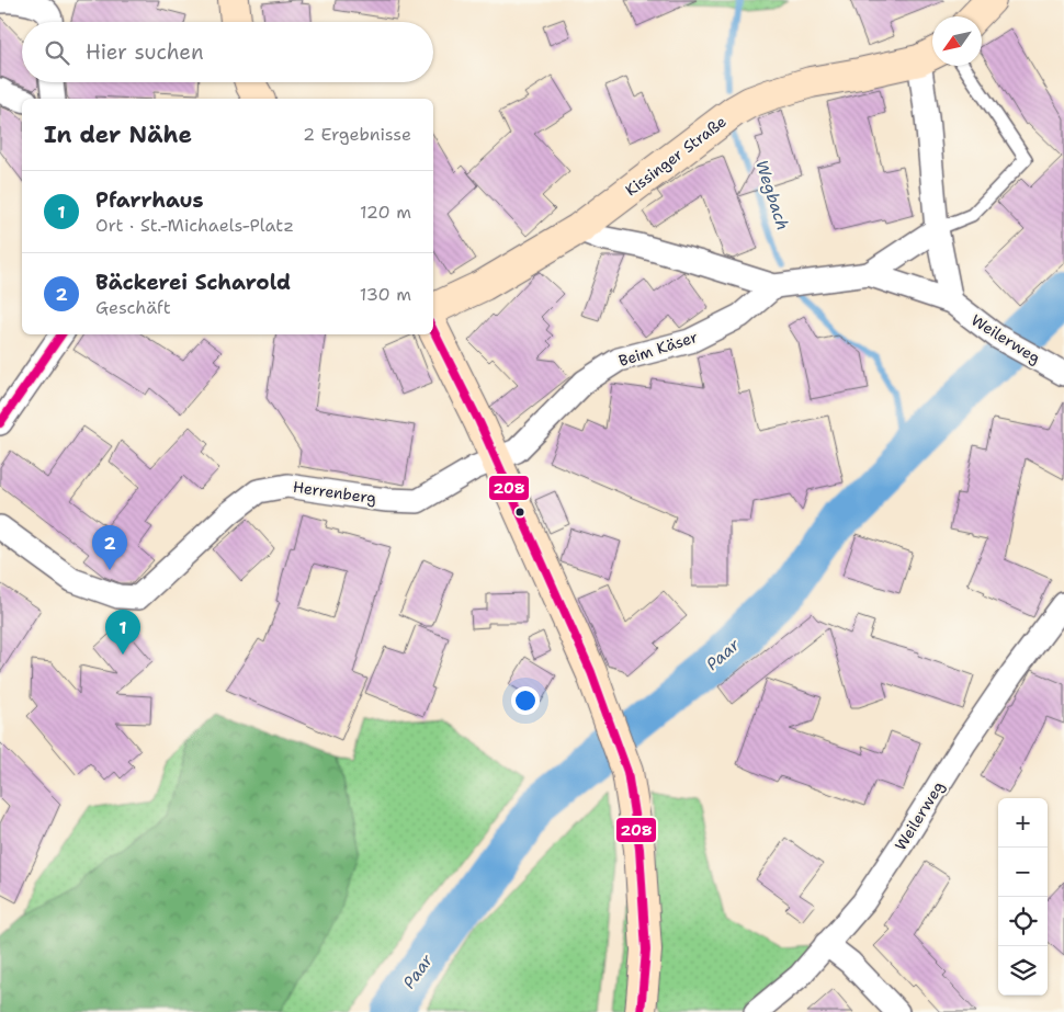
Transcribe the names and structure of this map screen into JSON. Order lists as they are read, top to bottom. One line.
{"streets":{"main road":["Kissinger Straße"],"street":["Weilerweg","Beim Käser","Herrenberg"]},"crossings":[["Beim Käser","Herrenberg"]],"water":["Wegbach","Paar"],"lines":["transit line 208"],"north":"bottom left","page":{"search":"Hier suchen","heading":["In der Nähe","2 Ergebnisse"],"list":[{"mark":"1","name":"Pfarrhaus","note":"Ort · St.-Michaels-Platz","value":"120 m"},{"mark":"2","name":"Bäckerei Scharold","note":"Geschäft","value":"130 m"}],"pins":["2","1"],"map_buttons":["+","−"]}}
